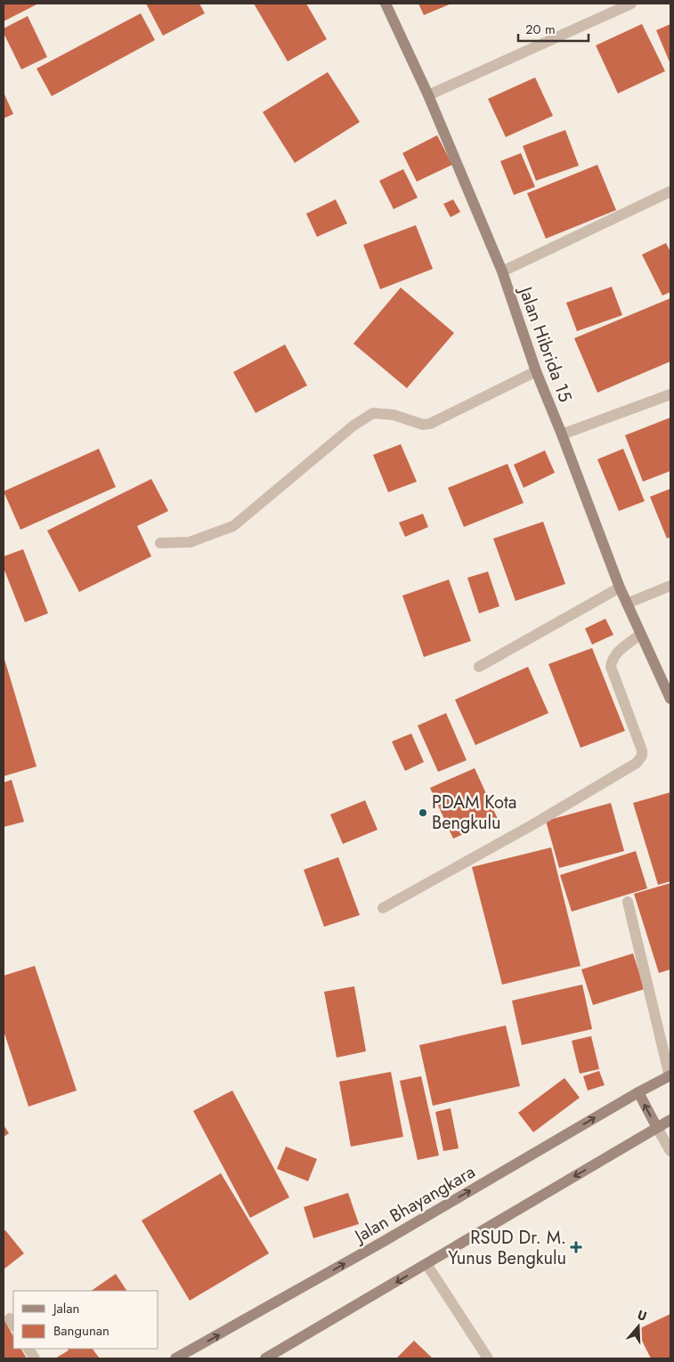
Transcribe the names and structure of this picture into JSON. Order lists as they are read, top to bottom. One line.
{"streets":{"street":["Jalan Hibrida 15","Jalan Bhayangkara"]},"places":{"other":["PDAM Kota Bengkulu"],"health":["RSUD Dr. M. Yunus Bengkulu"]},"legend":["Jalan","Bangunan"],"scale_bar":"20 m","north":"top"}
